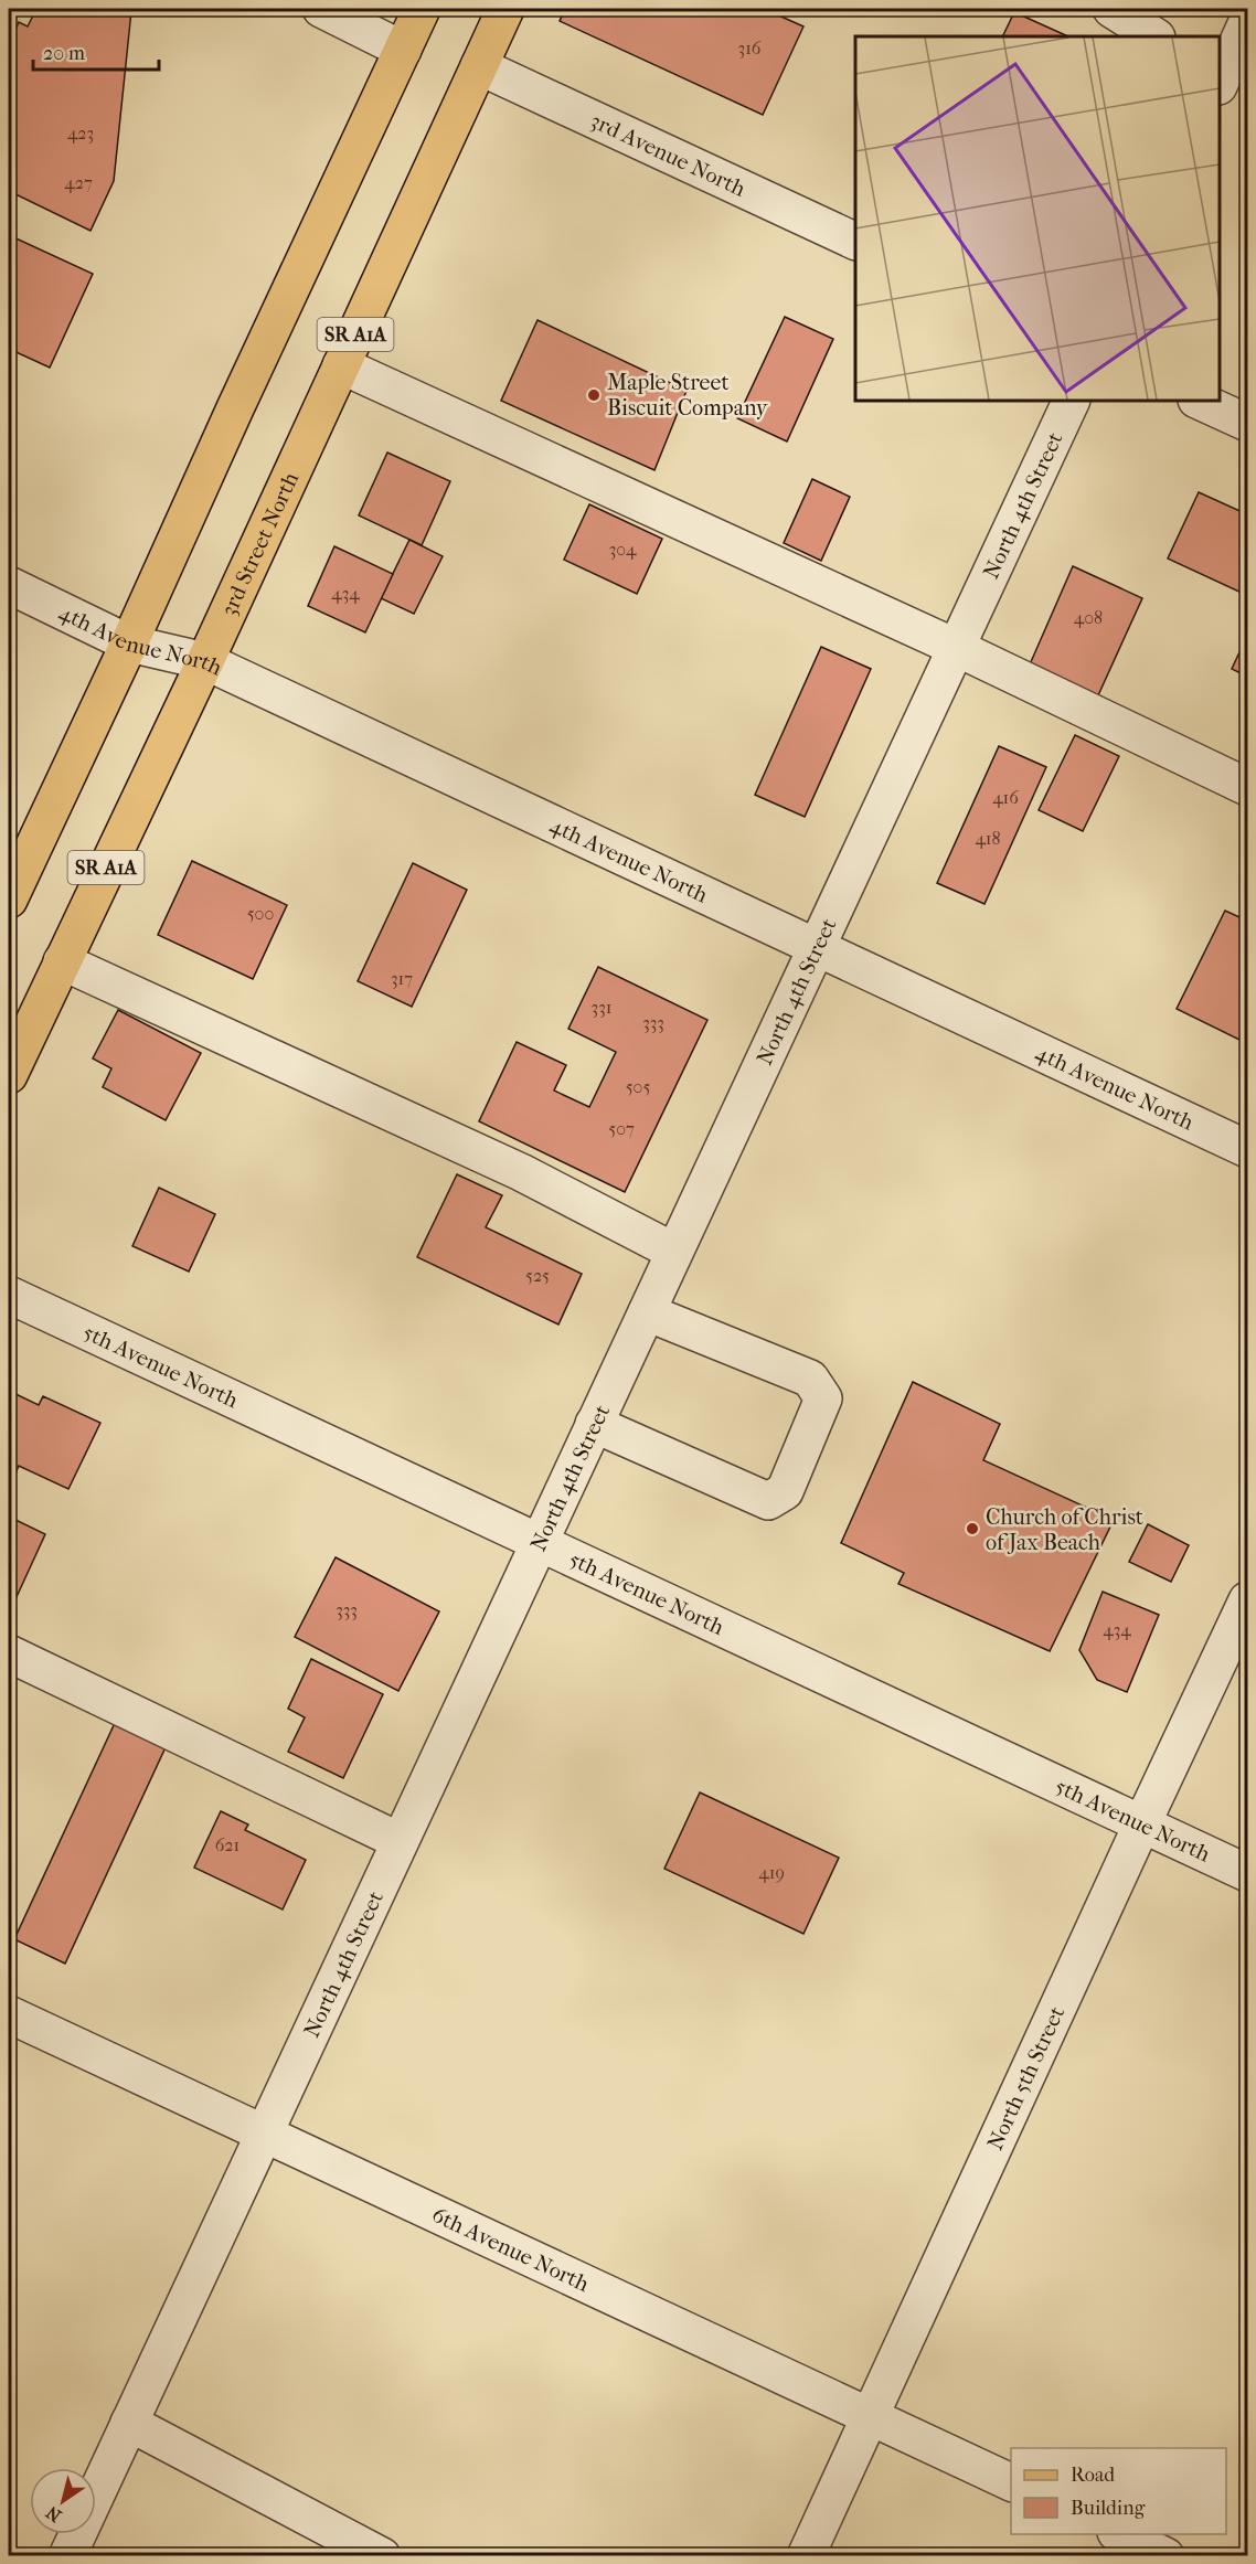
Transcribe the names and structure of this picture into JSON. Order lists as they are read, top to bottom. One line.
{"streets":{"main road":["SR A1A","3rd Street North"],"street":["3rd Avenue North","North 4th Street","4th Avenue North","5th Avenue North","North 5th Street","6th Avenue North"]},"crossings":[["3rd Avenue North","3rd Street North"],["North 4th Street","4th Avenue North"],["North 4th Street","5th Avenue North"],["North 4th Street","6th Avenue North"],["3rd Street North","4th Avenue North"],["5th Avenue North","North 5th Street"],["North 5th Street","6th Avenue North"]],"places":["Maple Street Biscuit Company","Church of Christ of Jax Beach"],"house_numbers":["316","423","427","304","434","408","416","418","500","317","331","333","505","507","525","333","434","621","419"],"legend":["Road","Building"],"scale_bar":"20 m","north":"bottom left"}
